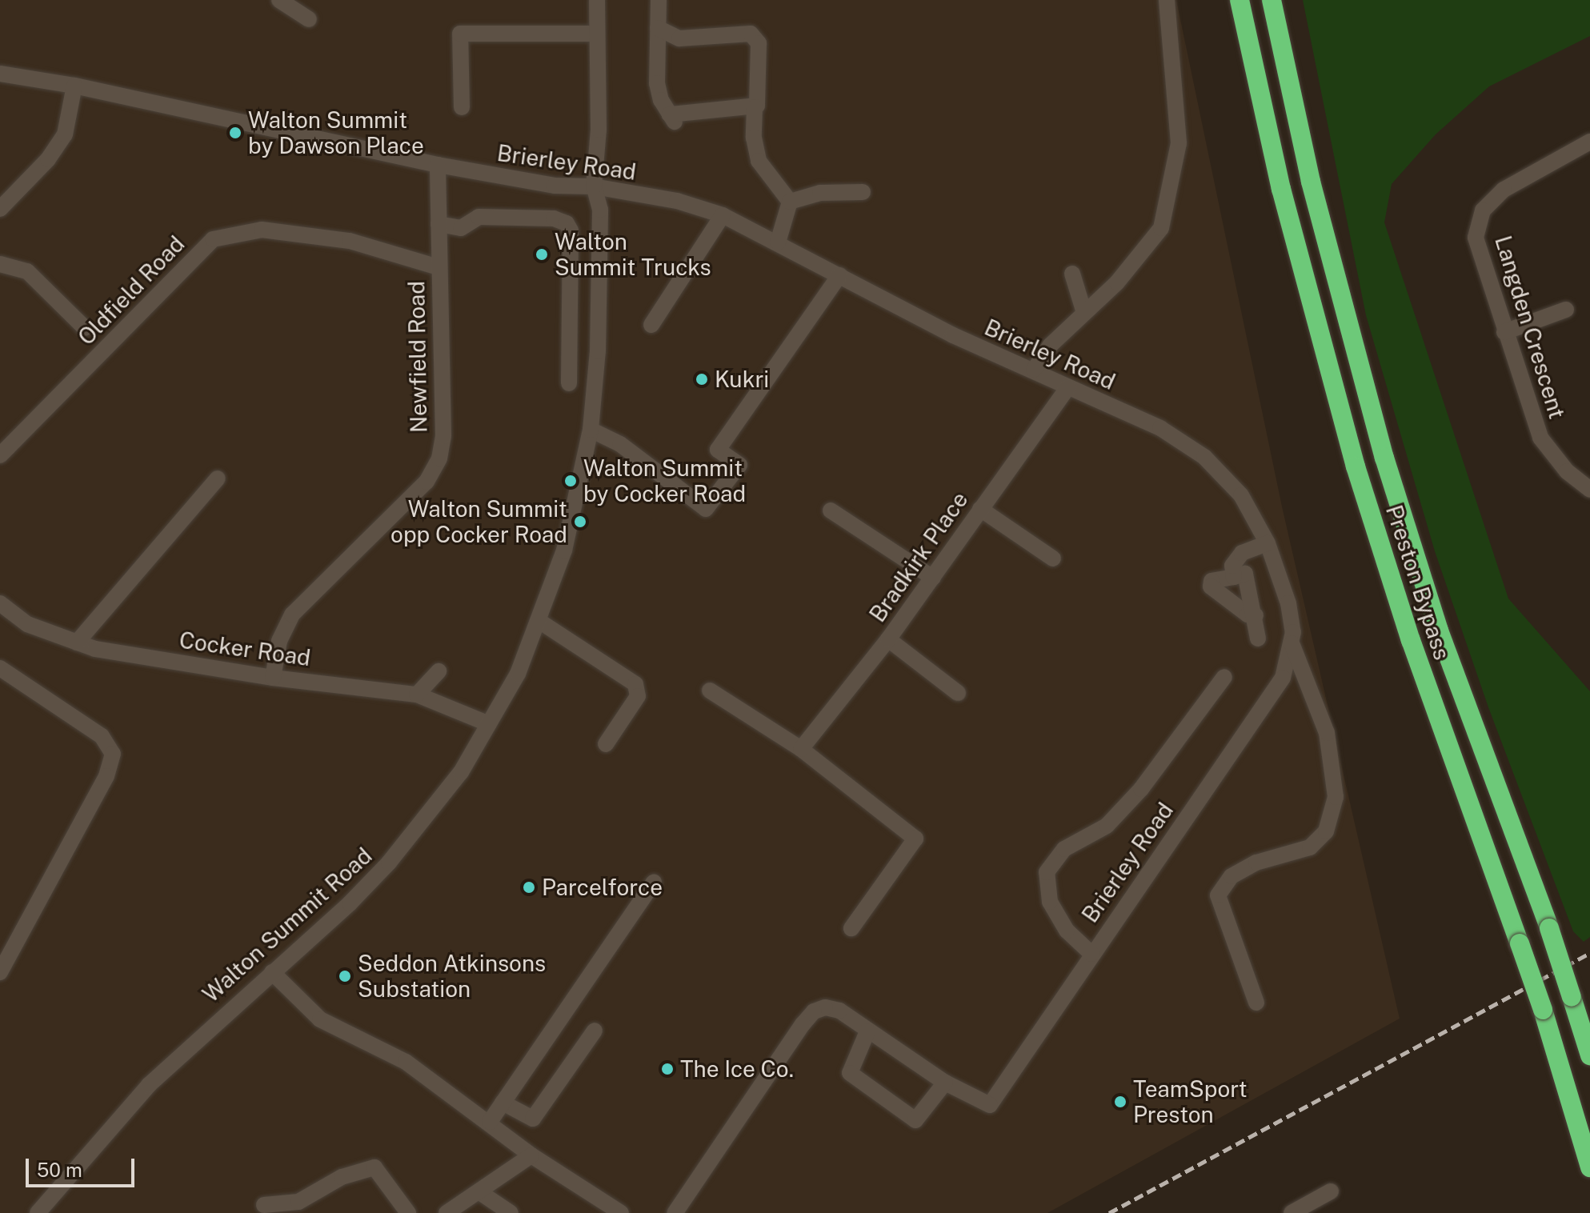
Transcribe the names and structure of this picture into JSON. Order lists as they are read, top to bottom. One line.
{"streets":{"highway":["Preston Bypass"],"street":["Brierley Road","Oldfield Road","Langden Crescent","Newfield Road","Bradkirk Place","Cocker Road","Walton Summit Road"]},"crossings":[["Brierley Road","Newfield Road"],["Brierley Road","Bradkirk Place"],["Brierley Road","Walton Summit Road"],["Oldfield Road","Newfield Road"],["Newfield Road","Cocker Road"],["Cocker Road","Walton Summit Road"]],"places":["Walton Summit by Dawson Place","Walton Summit Trucks","Kukri","Walton Summit by Cocker Road","Walton Summit opp Cocker Road","Parcelforce","Seddon Atkinsons Substation","The Ice Co.","TeamSport Preston"],"scale_bar":"50 m"}
